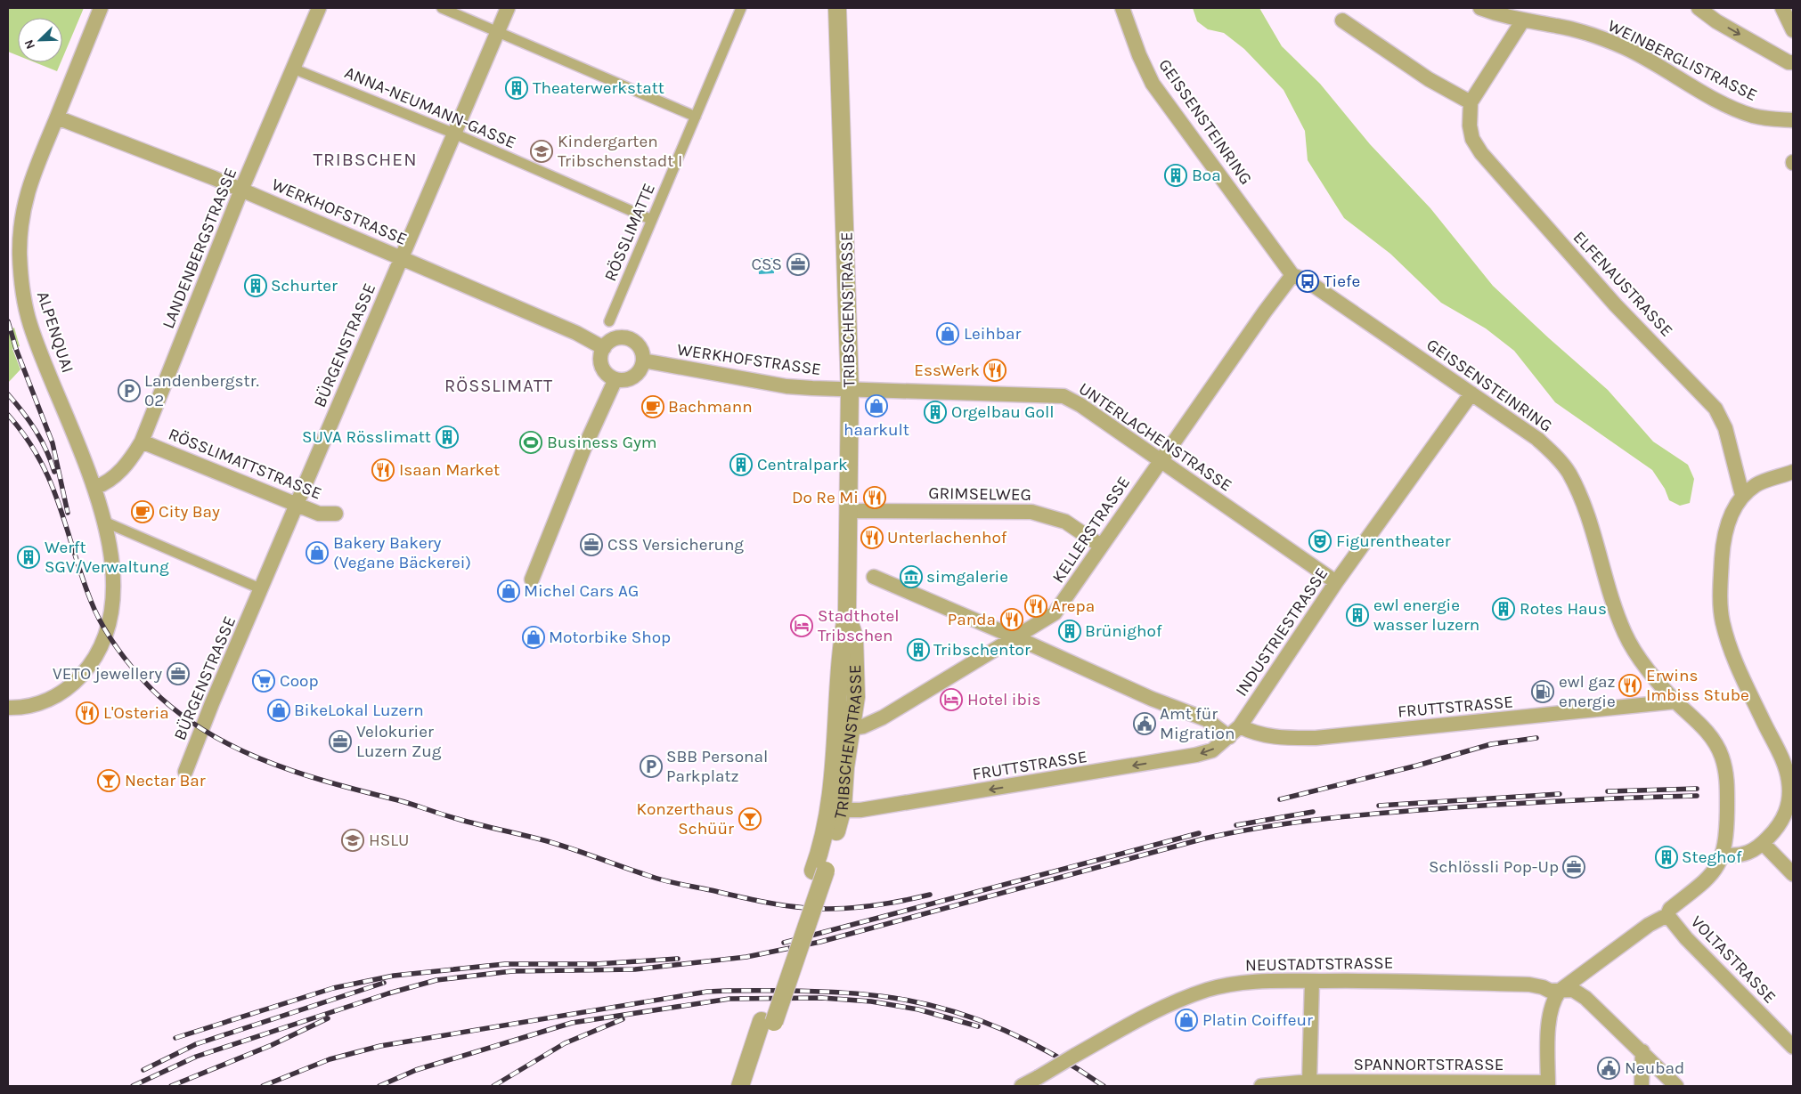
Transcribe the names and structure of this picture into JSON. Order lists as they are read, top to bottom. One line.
{"streets":{"street":["WEINBERGLISTRASSE","ANNA-NEUMANN-GASSE","GEISSENSTEINRING","WERKHOFSTRASSE","RÖSSLIMATTE","LANDENBERGSTRASSE","ELFENAUSTRASSE","TRIBSCHENSTRASSE","ALPENQUAI","BÜRGENSTRASSE","UNTERLACHENSTRASSE","RÖSSLIMATTSTRASSE","GRIMSELWEG","KELLERSTRASSE","INDUSTRIESTRASSE","FRUTTSTRASSE","VOLTASTRASSE","NEUSTADTSTRASSE","SPANNORTSTRASSE"]},"crossings":[["ANNA-NEUMANN-GASSE","RÖSSLIMATTE"],["ANNA-NEUMANN-GASSE","LANDENBERGSTRASSE"],["ANNA-NEUMANN-GASSE","BÜRGENSTRASSE"],["GEISSENSTEINRING","KELLERSTRASSE"],["GEISSENSTEINRING","INDUSTRIESTRASSE"],["GEISSENSTEINRING","FRUTTSTRASSE"],["WERKHOFSTRASSE","LANDENBERGSTRASSE"],["WERKHOFSTRASSE","TRIBSCHENSTRASSE"],["WERKHOFSTRASSE","ALPENQUAI"],["WERKHOFSTRASSE","BÜRGENSTRASSE"],["WERKHOFSTRASSE","UNTERLACHENSTRASSE"],["LANDENBERGSTRASSE","ALPENQUAI"],["LANDENBERGSTRASSE","RÖSSLIMATTSTRASSE"],["TRIBSCHENSTRASSE","UNTERLACHENSTRASSE"],["TRIBSCHENSTRASSE","GRIMSELWEG"],["TRIBSCHENSTRASSE","KELLERSTRASSE"],["TRIBSCHENSTRASSE","FRUTTSTRASSE"],["BÜRGENSTRASSE","RÖSSLIMATTSTRASSE"],["UNTERLACHENSTRASSE","KELLERSTRASSE"],["UNTERLACHENSTRASSE","INDUSTRIESTRASSE"],["GRIMSELWEG","KELLERSTRASSE"],["INDUSTRIESTRASSE","FRUTTSTRASSE"]],"one_way":["FRUTTSTRASSE"],"districts":["TRIBSCHEN","RÖSSLIMATT"],"places":{"building":["Theaterwerkstatt","Boa","Schurter","Orgelbau Goll","SUVA Rösslimatt","Centralpark","Werft SGV/Verwaltung","Rotes Haus","ewl energie wasser luzern","Brünighof","Tribschentor","Steghof"],"school or university":["Kindergarten Tribschenstadt I","HSLU"],"office":["CSS","CSS Versicherung","VETO jewellery","Velokurier Luzern Zug","Schlössli Pop-Up"],"bus stop":["Tiefe"],"shop":["Leihbar","haarkult","Bakery Bakery (Vegane Bäckerei)","Michel Cars AG","Motorbike Shop","BikeLokal Luzern","Platin Coiffeur"],"restaurant":["EssWerk","Isaan Market","Do Re Mi","Unterlachenhof","Arepa","Panda","Erwins Imbiss Stube","L'Osteria"],"parking":["Landenbergstr. 02","SBB Personal Parkplatz"],"cafe":["Bachmann","City Bay"],"sports":["Business Gym"],"theatre":["Figurentheater"],"museum":["simgalerie"],"hotel":["Stadthotel Tribschen","Hotel ibis"],"supermarket":["Coop"],"fuel station":["ewl gaz energie"],"public building":["Amt für Migration","Neubad"],"bar":["Nectar Bar","Konzerthaus Schüür"]},"north":"bottom left"}
